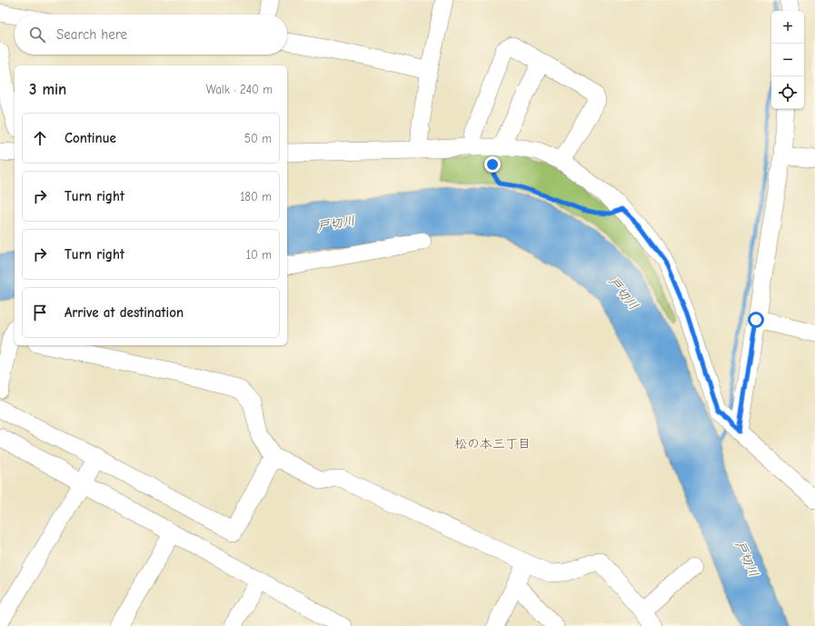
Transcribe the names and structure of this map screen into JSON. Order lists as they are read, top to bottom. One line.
{"districts":["松の本三丁目"],"water":["戸切川"],"page":{"map_buttons":["+","−"],"search":"Search here","heading":["3 min","Walk · 240 m"],"list":[["Continue","50 m"],["Turn right","180 m"],["Turn right","10 m"],"Arrive at destination"]}}
